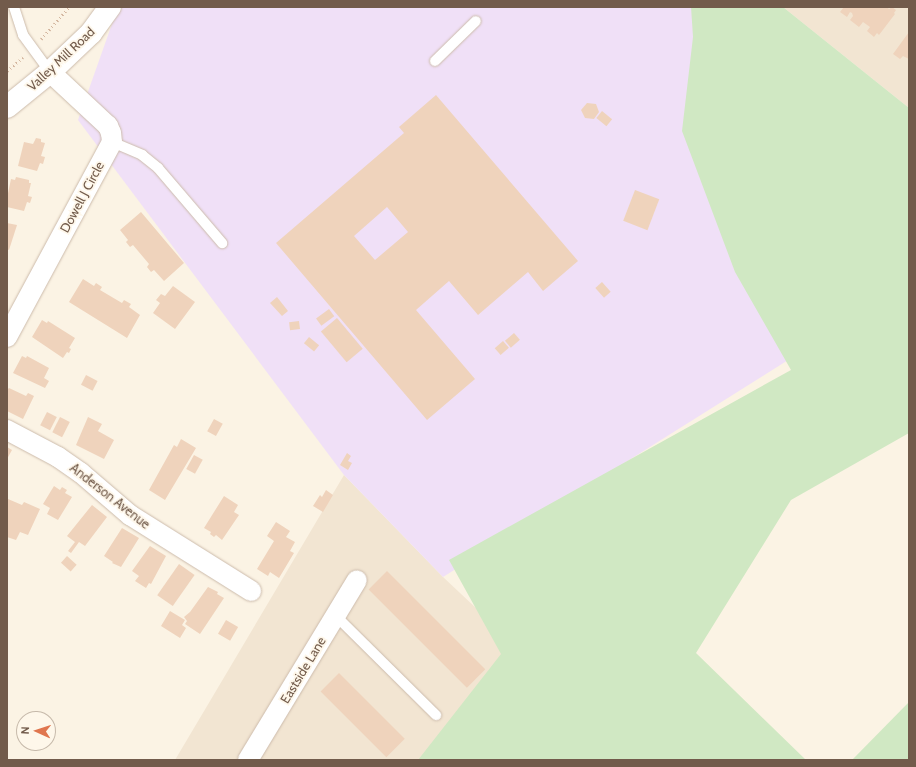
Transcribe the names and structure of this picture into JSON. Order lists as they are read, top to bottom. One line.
{"streets":{"street":["Valley Mill Road","Dowell J Circle","Anderson Avenue","Eastside Lane"]},"north":"left"}
